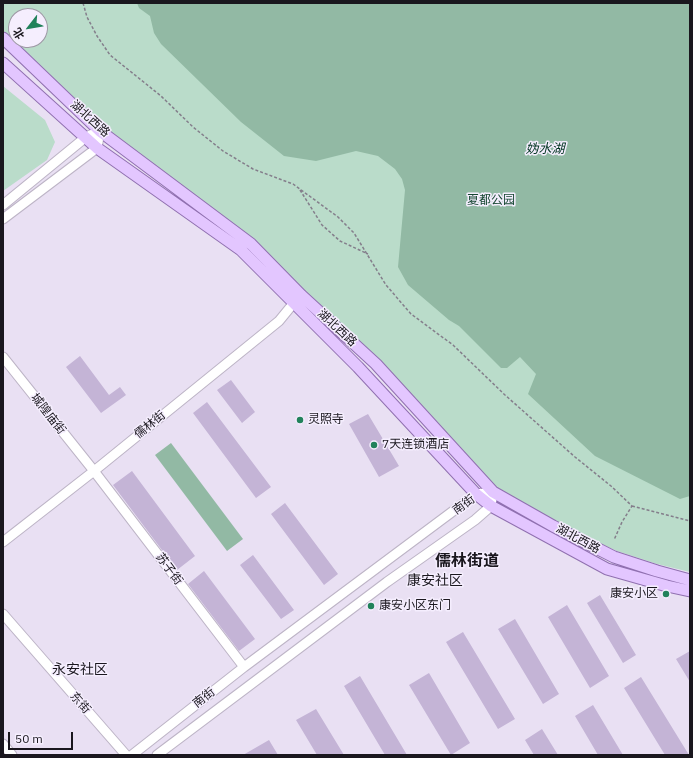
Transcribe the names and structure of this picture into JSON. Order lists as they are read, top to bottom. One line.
{"streets":{"main road":["湖北西路"],"street":["城隍庙街","儒林街","南街","苏子街","东街"]},"crossings":[["湖北西路","儒林街"],["湖北西路","南街"],["城隍庙街","儒林街"],["城隍庙街","苏子街"],["儒林街","苏子街"],["南街","苏子街"]],"districts":["儒林街道","康安社区","永安社区"],"water":["妫水湖"],"parks":["夏都公园"],"places":["灵照寺","7天连锁酒店","康安小区","康安小区东门"],"scale_bar":"50 m","north":"bottom left"}
